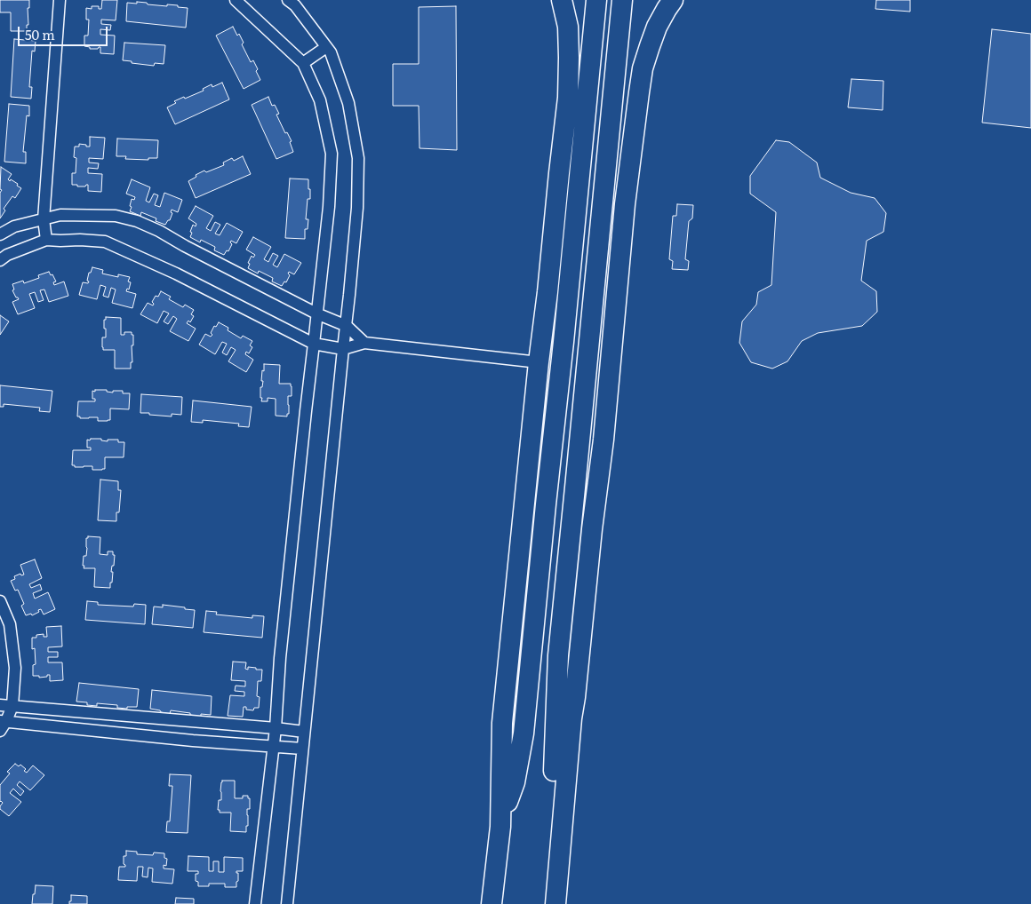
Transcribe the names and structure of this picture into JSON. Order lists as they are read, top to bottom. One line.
{"scale_bar":"50 m"}
